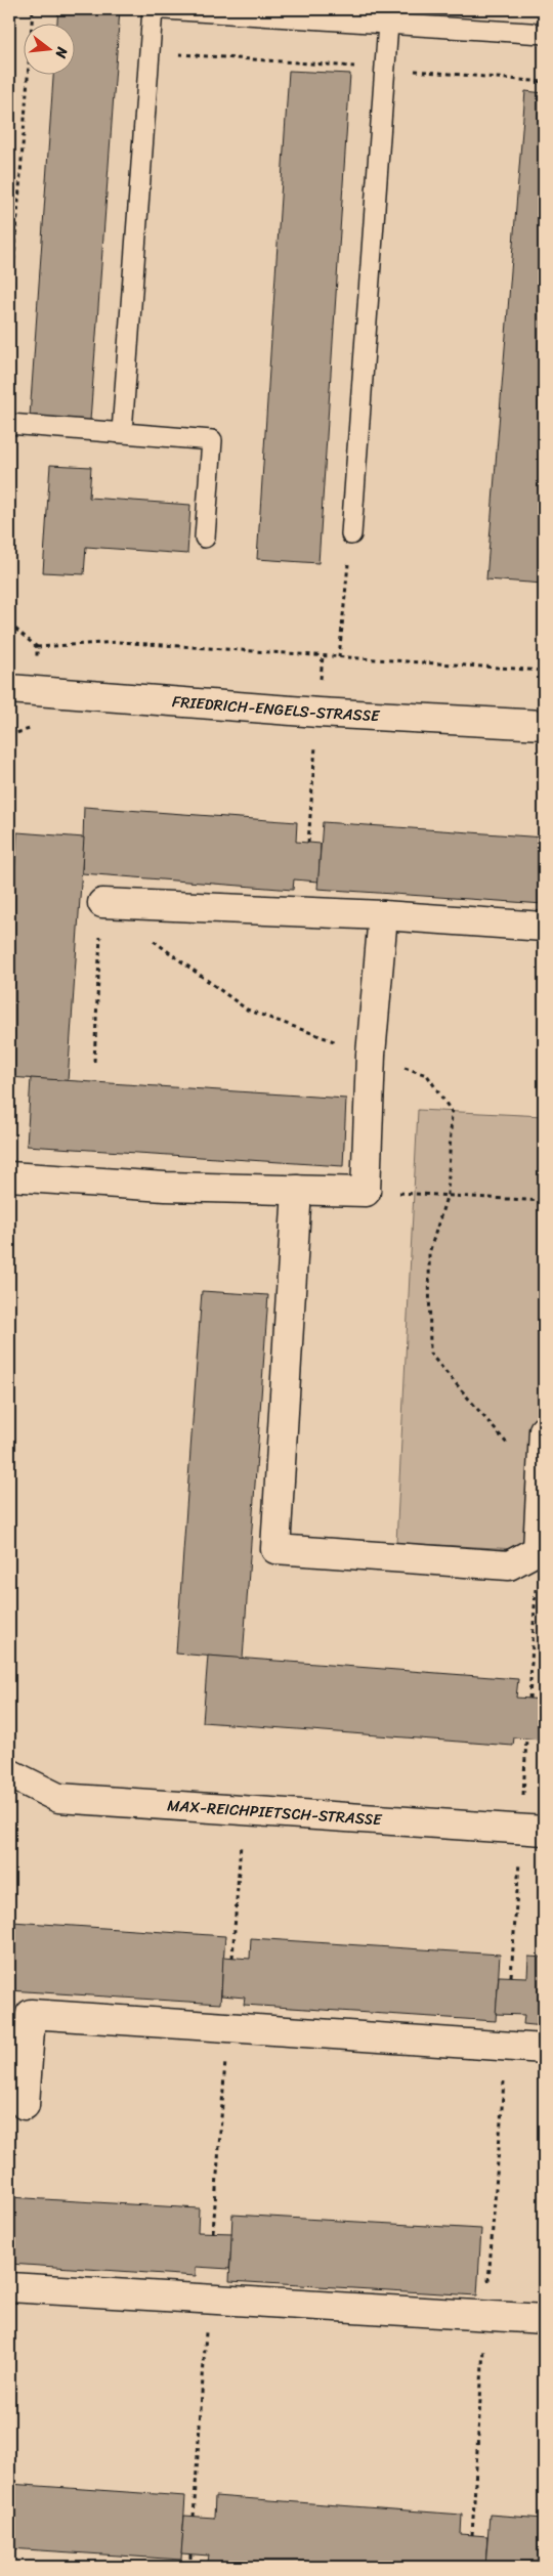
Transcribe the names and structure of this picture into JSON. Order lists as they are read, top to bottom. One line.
{"streets":{"street":["FRIEDRICH-ENGELS-STRASSE","MAX-REICHPIETSCH-STRASSE"]},"north":"right"}
